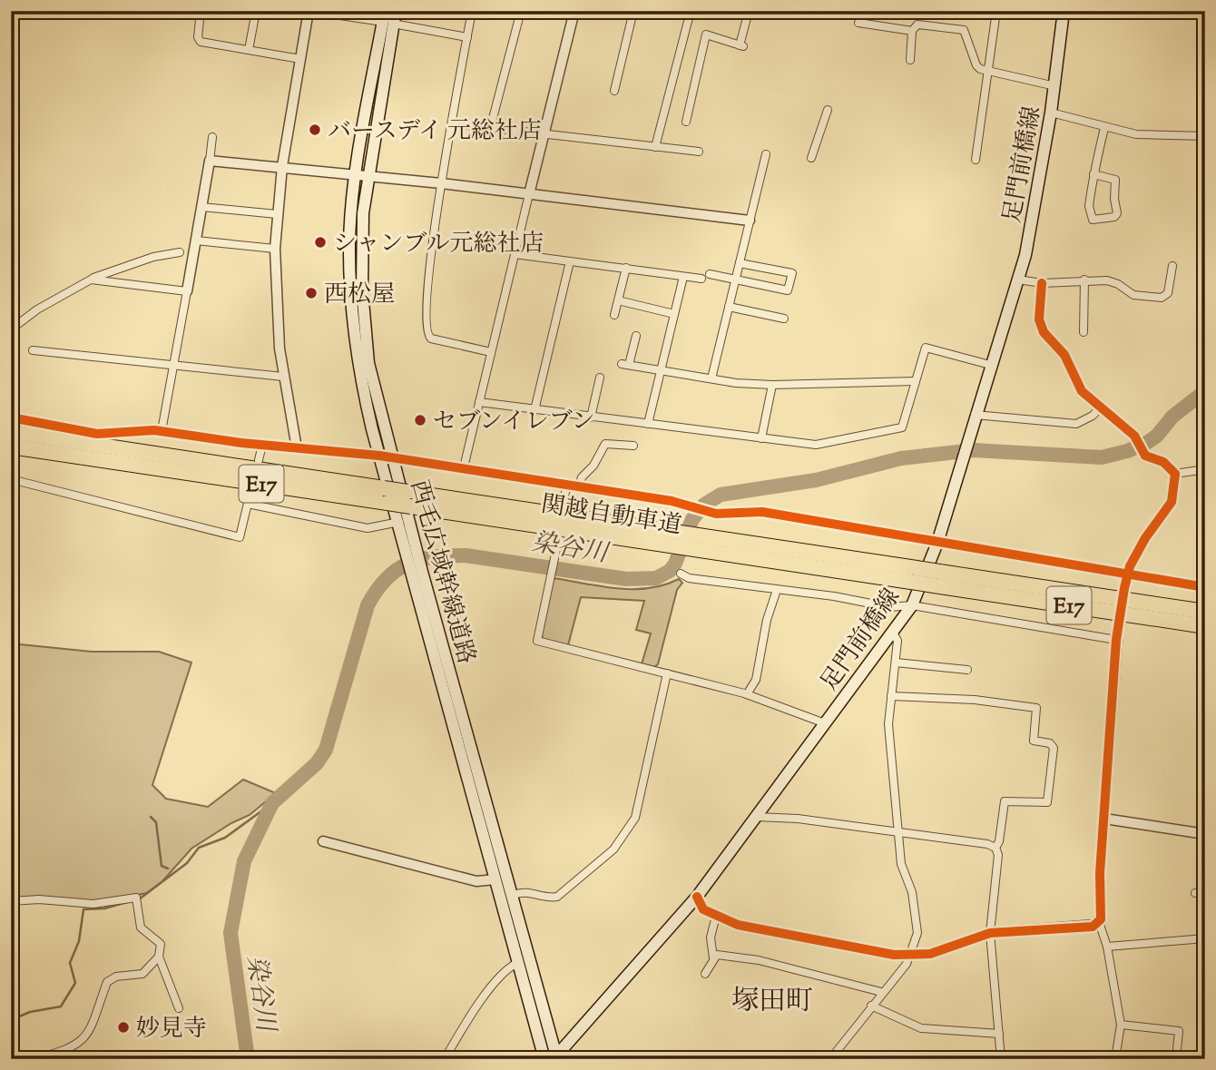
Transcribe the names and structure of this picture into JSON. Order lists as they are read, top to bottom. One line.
{"streets":{"highway":["E17","関越自動車道"],"main road":["足門前橋線","西毛広域幹線道路"]},"crossings":[["足門前橋線","西毛広域幹線道路"]],"districts":["塚田町"],"water":["染谷川"],"places":["バースデイ 元総社店","シャンブル元総社店","西松屋","セブンイレブン","妙見寺"]}
